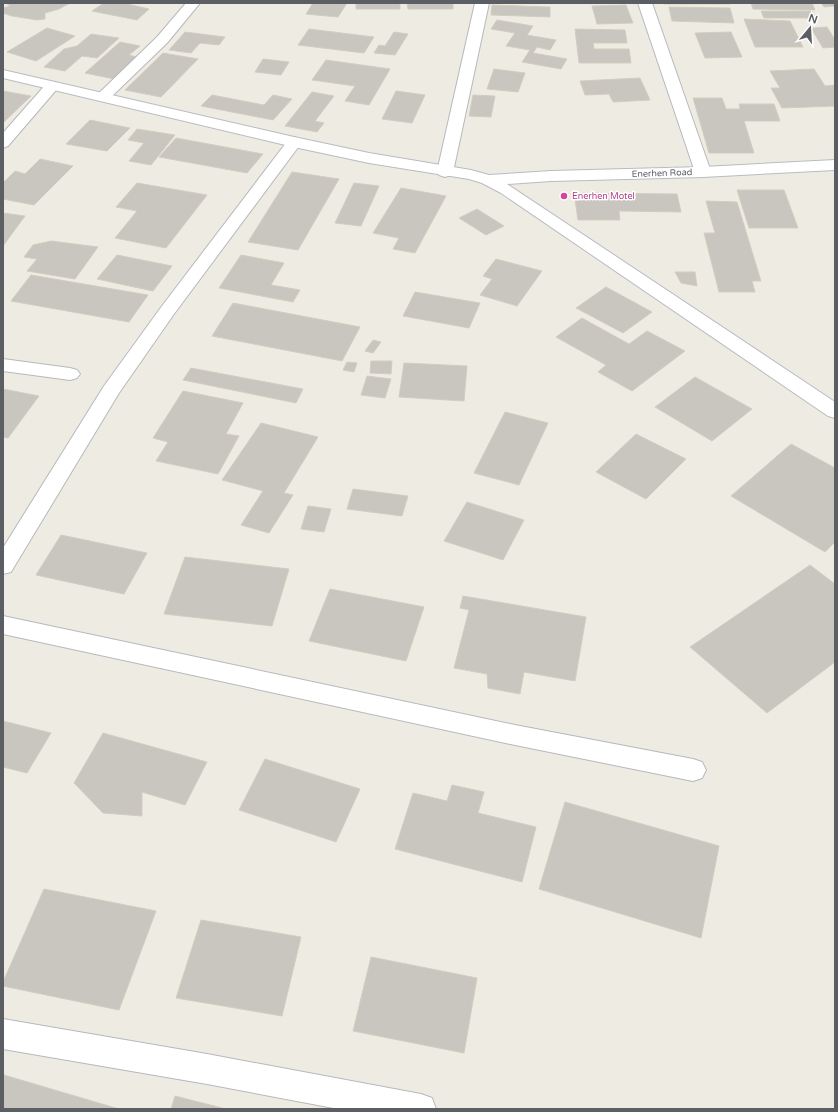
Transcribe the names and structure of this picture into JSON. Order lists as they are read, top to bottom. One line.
{"streets":{"street":["Enerhen Road"]},"places":["Enerhen Motel"],"north":"top"}
